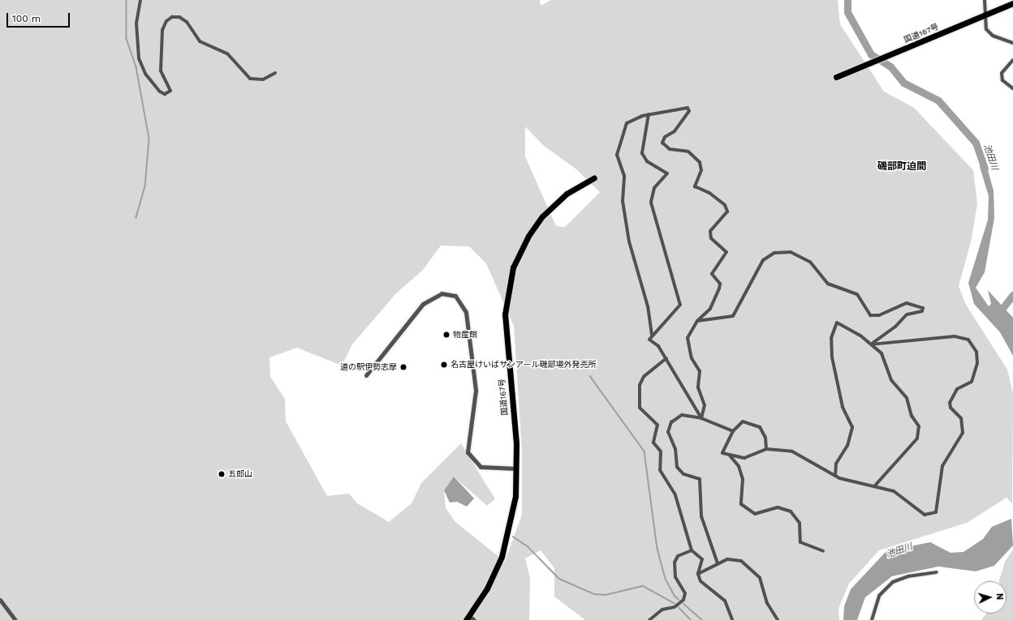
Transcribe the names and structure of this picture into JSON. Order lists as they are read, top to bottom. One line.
{"streets":{"highway":["国道167号"]},"districts":["磯部町迫間"],"water":["池田川"],"places":["物産館","名古屋けいばサンアール磯部場外発売所","道の駅伊勢志摩","五郎山"],"scale_bar":"100 m","north":"right"}
